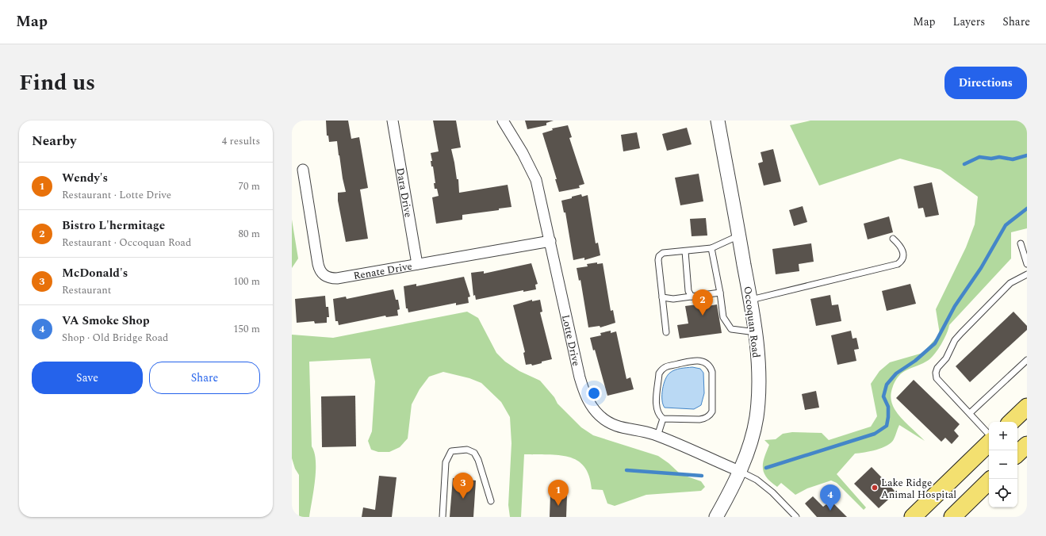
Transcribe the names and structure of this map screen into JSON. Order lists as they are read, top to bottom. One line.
{"streets":{"street":["Dara Drive","Renate Drive","Occoquan Road","Lotte Drive"]},"crossings":[["Dara Drive","Renate Drive"],["Renate Drive","Lotte Drive"],["Occoquan Road","Lotte Drive"]],"places":["Lake Ridge Animal Hospital"],"page":{"header":"Map","nav":["Map","Layers","Share"],"title":"Find us","buttons":["Directions",["Save","Share"]],"heading":["Nearby","4 results"],"list":[{"mark":"1","name":"Wendy's","note":"Restaurant · Lotte Drive","value":"70 m"},{"mark":"2","name":"Bistro L'hermitage","note":"Restaurant · Occoquan Road","value":"80 m"},{"mark":"3","name":"McDonald's","note":"Restaurant","value":"100 m"},{"mark":"4","name":"VA Smoke Shop","note":"Shop · Old Bridge Road","value":"150 m"}],"pins":["2","3","1","4"],"map_buttons":["+","−"]}}
